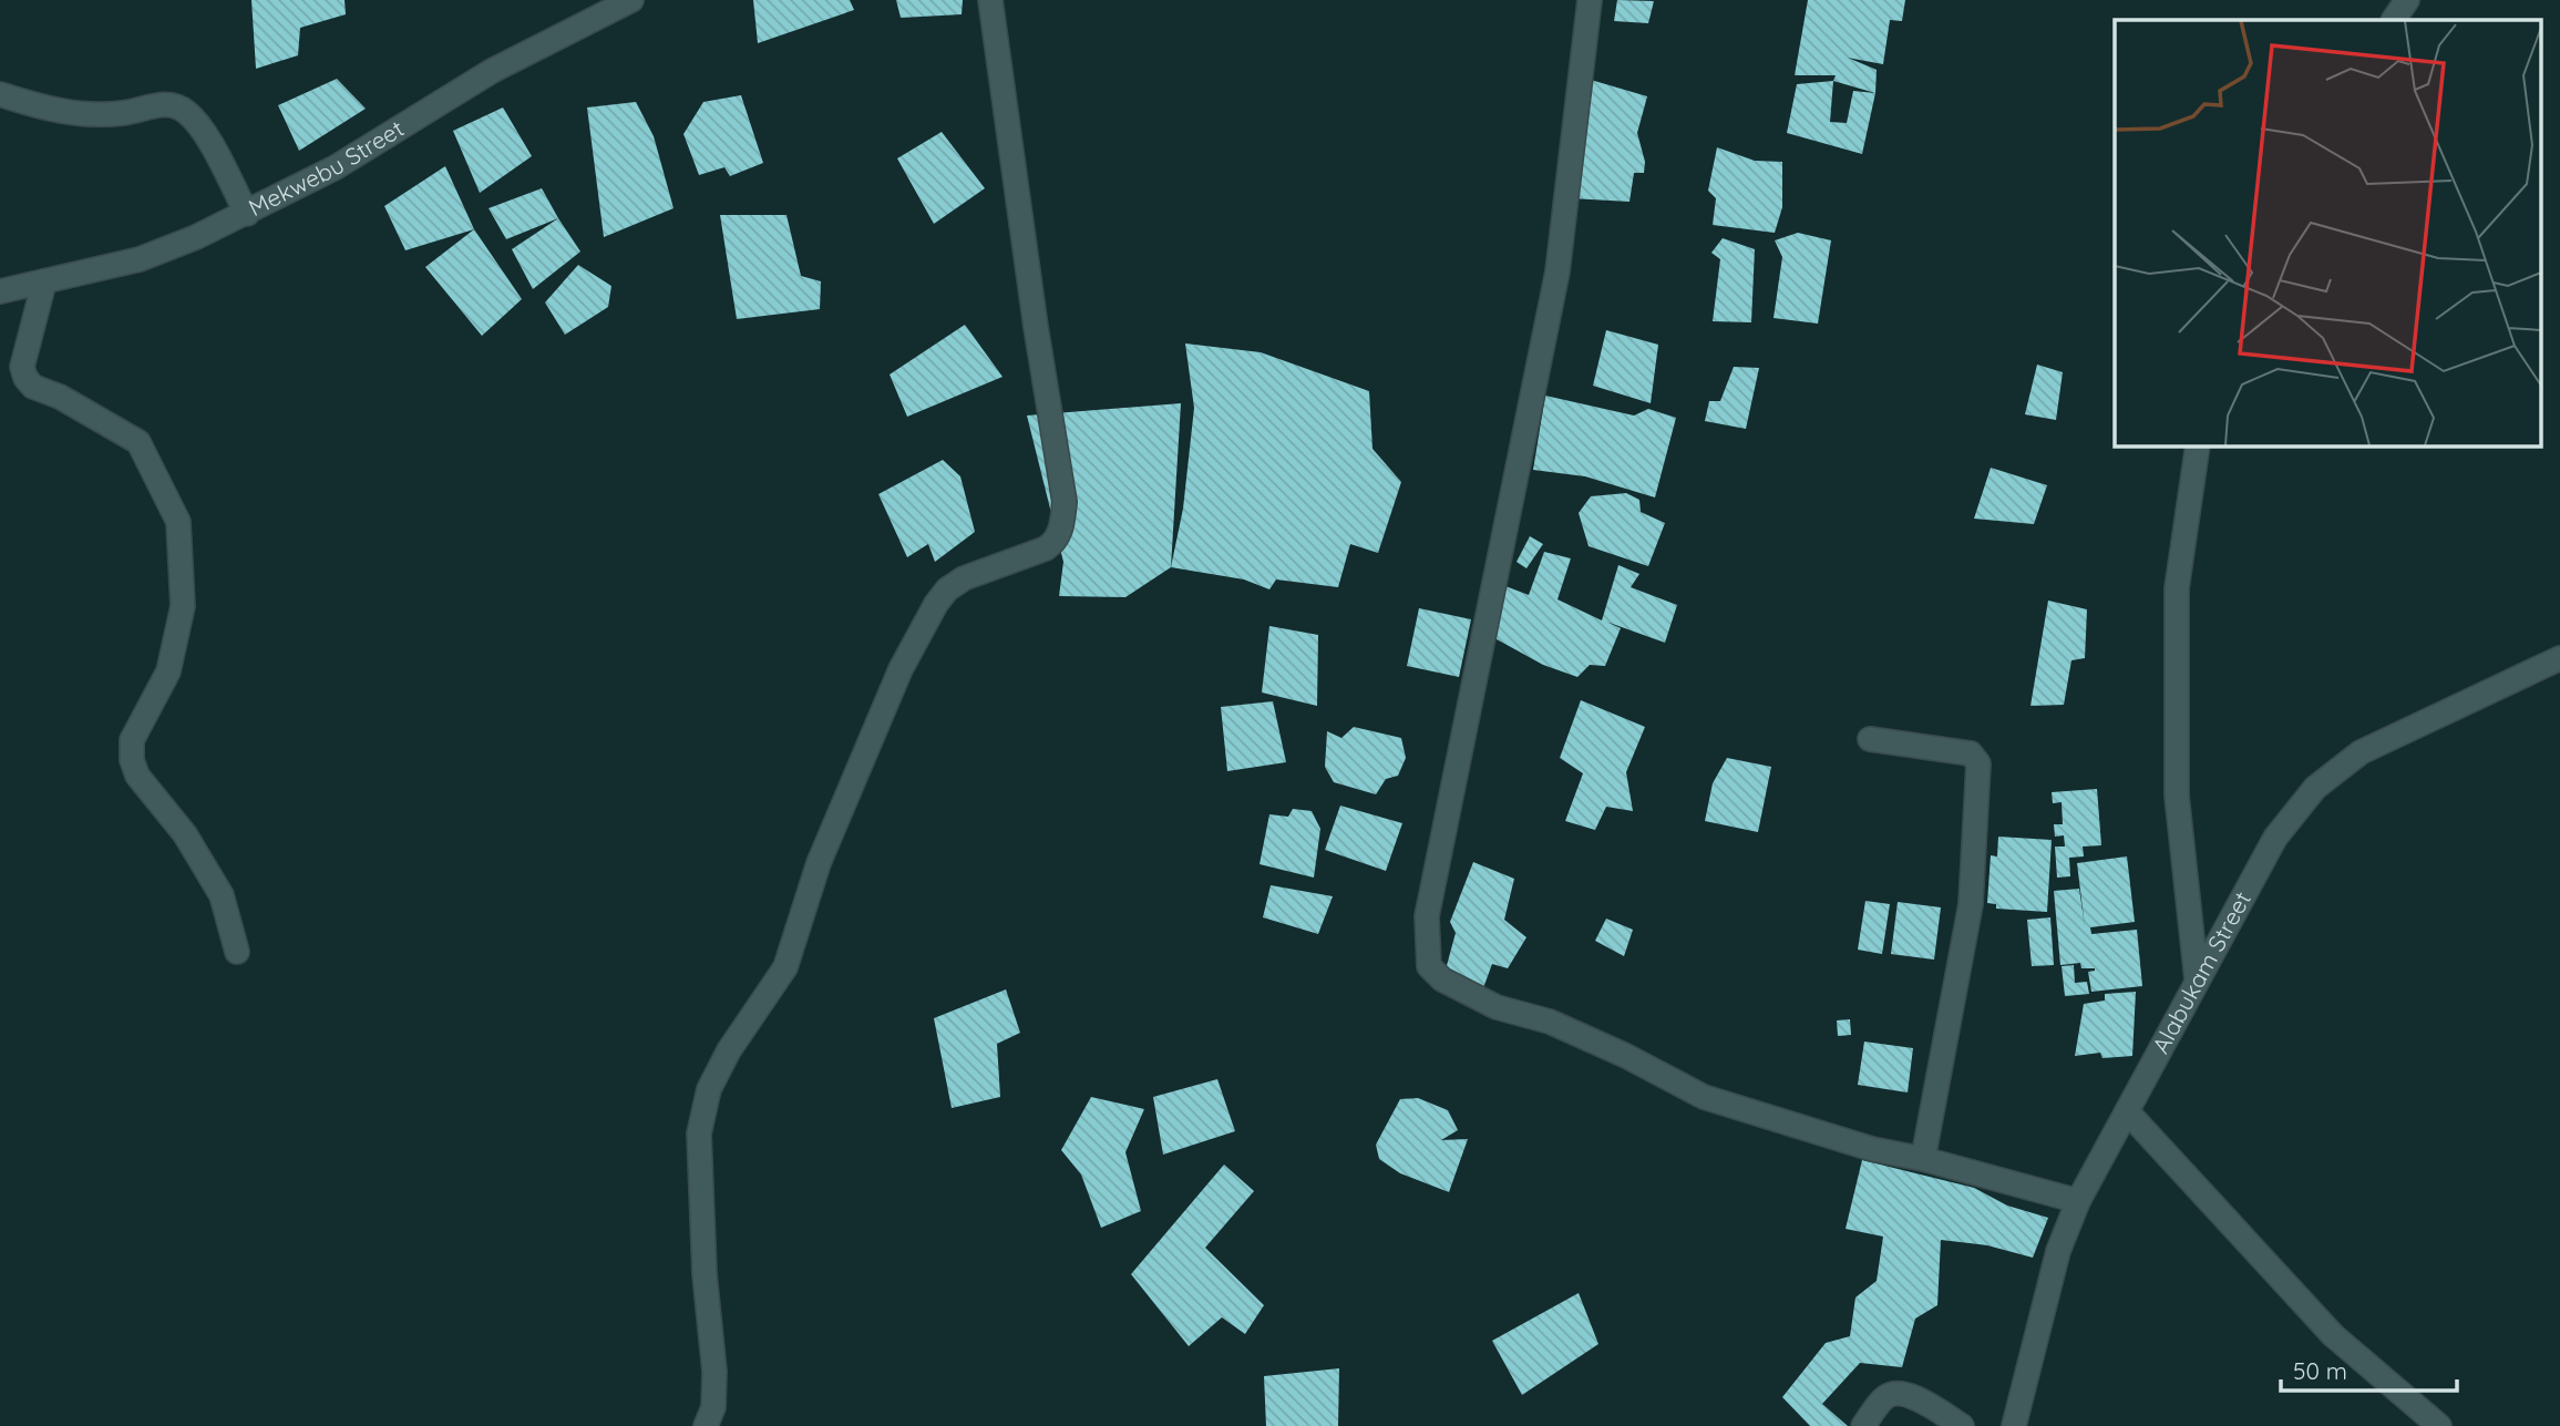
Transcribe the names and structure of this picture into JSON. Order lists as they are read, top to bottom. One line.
{"streets":{"street":["Mekwebu Street","Alabukam Street"]},"scale_bar":"50 m"}
